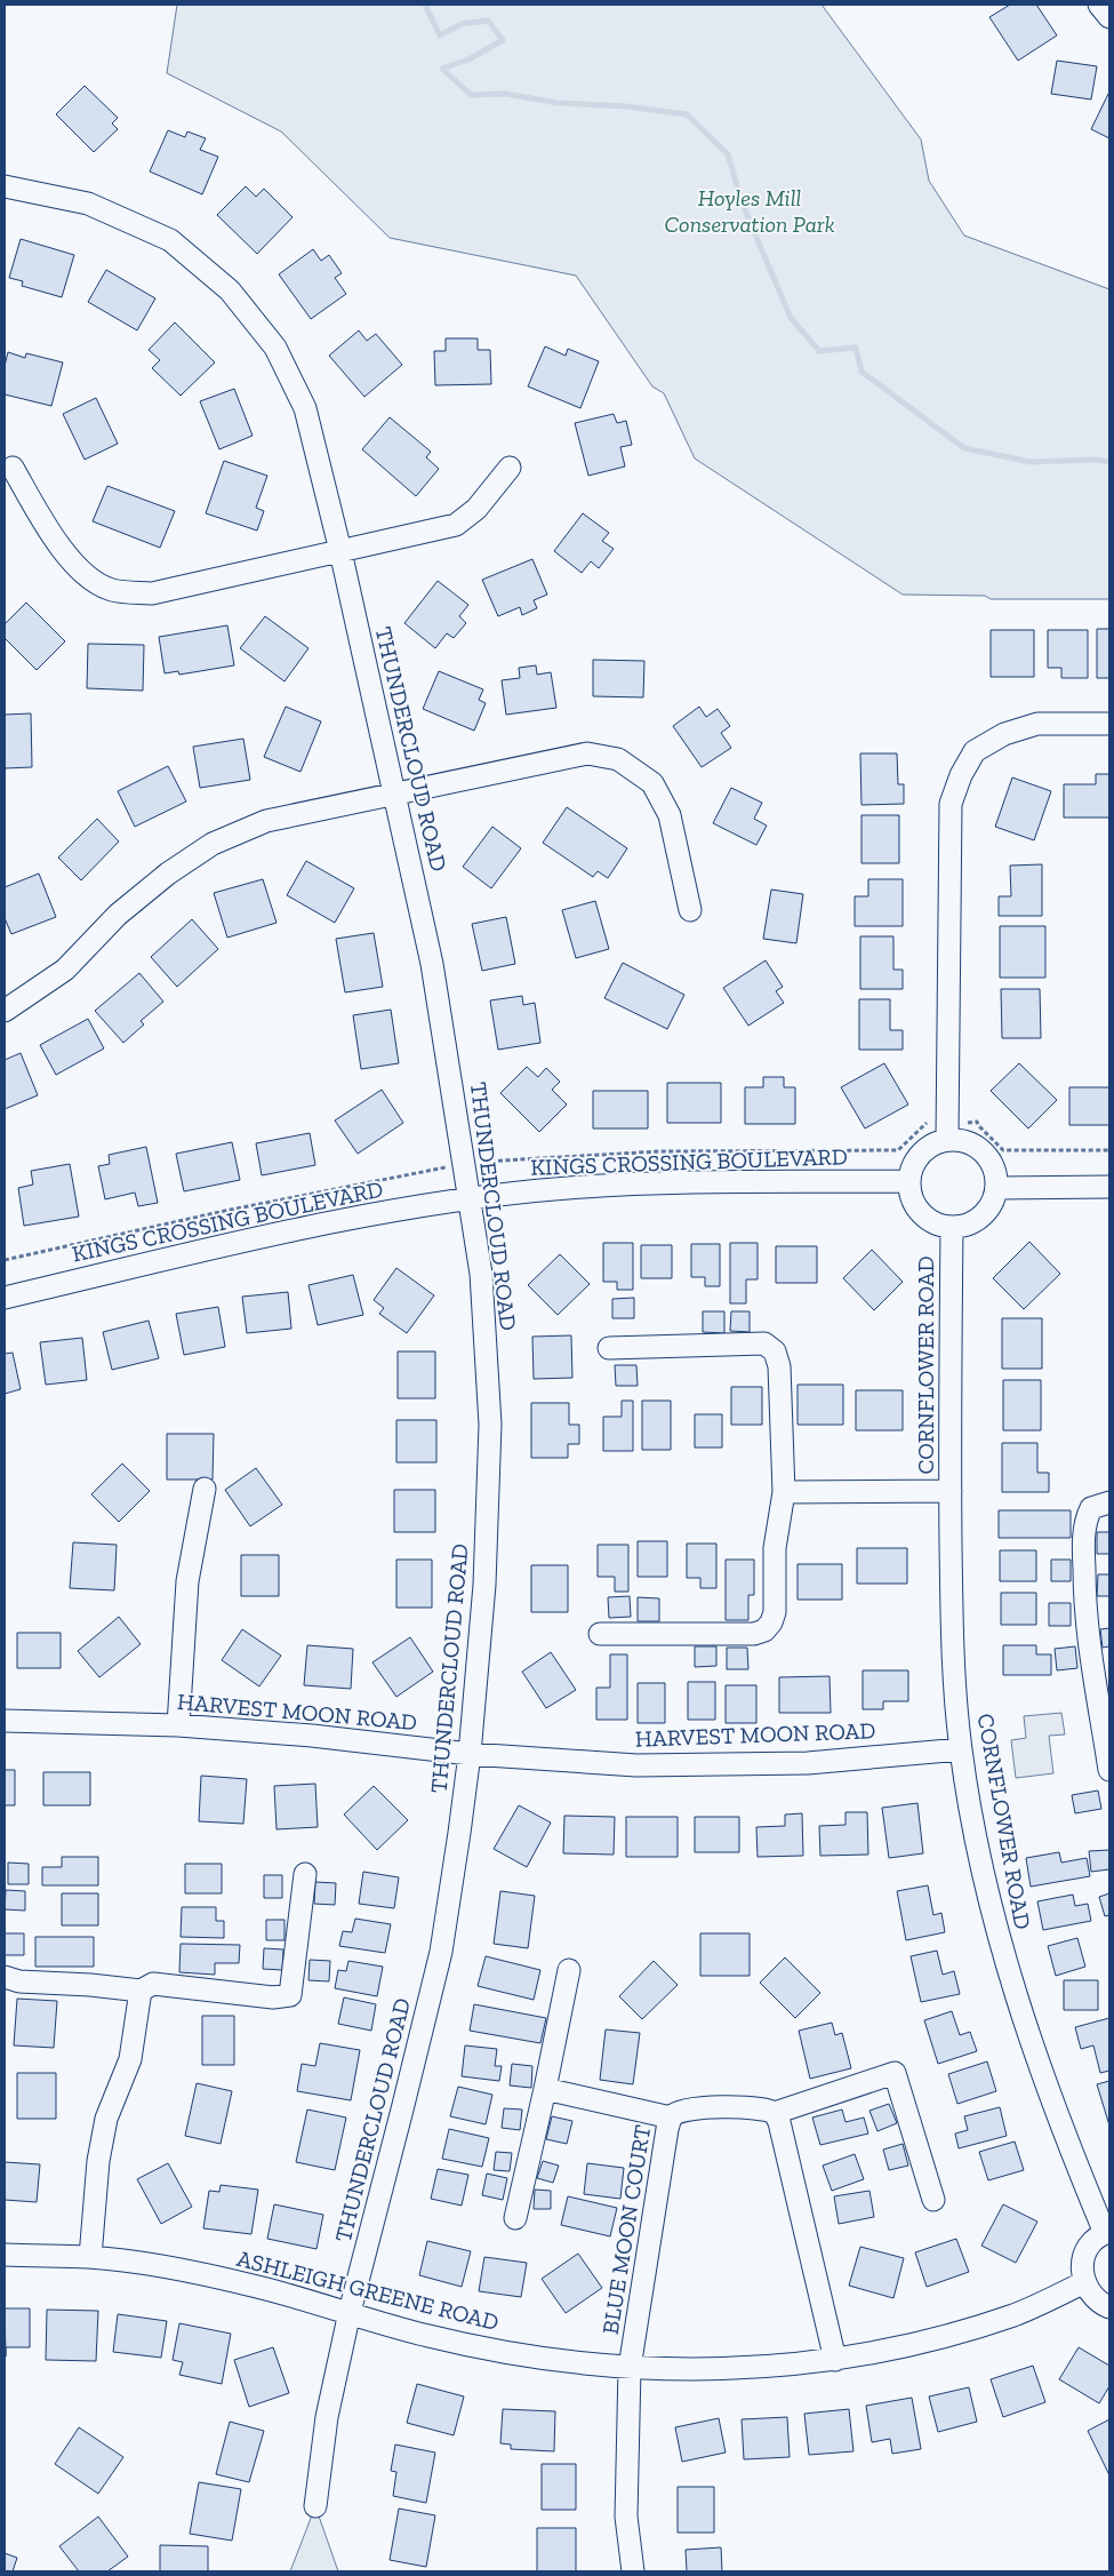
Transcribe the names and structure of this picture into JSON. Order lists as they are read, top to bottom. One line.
{"streets":{"street":["THUNDERCLOUD ROAD","KINGS CROSSING BOULEVARD","CORNFLOWER ROAD","HARVEST MOON ROAD","BLUE MOON COURT","ASHLEIGH GREENE ROAD"]},"crossings":[["THUNDERCLOUD ROAD","KINGS CROSSING BOULEVARD"],["THUNDERCLOUD ROAD","HARVEST MOON ROAD"],["THUNDERCLOUD ROAD","ASHLEIGH GREENE ROAD"],["KINGS CROSSING BOULEVARD","CORNFLOWER ROAD"],["CORNFLOWER ROAD","HARVEST MOON ROAD"],["BLUE MOON COURT","ASHLEIGH GREENE ROAD"]],"parks":["Hoyles Mill Conservation Park"]}
